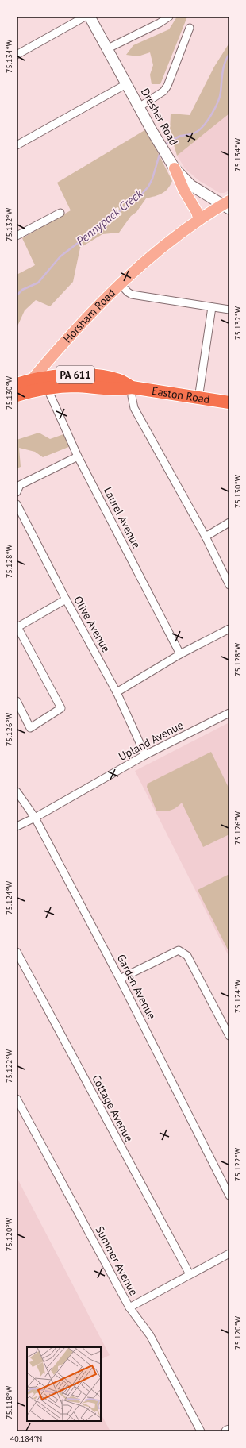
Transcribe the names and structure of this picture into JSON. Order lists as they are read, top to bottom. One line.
{"streets":{"highway":["PA 611","Easton Road"],"main road":["Dresher Road","Horsham Road"],"street":["Laurel Avenue","Olive Avenue","Upland Avenue","Garden Avenue","Cottage Avenue","Summer Avenue"]},"crossings":[["Dresher Road","Horsham Road"],["Horsham Road","Easton Road"],["Easton Road","Laurel Avenue"],["Olive Avenue","Upland Avenue"],["Upland Avenue","Garden Avenue"]],"water":["Pennypack Creek"],"coordinates":["75.134°W","75.132°W","75.130°W","75.128°W","75.126°W","75.124°W","75.122°W","75.120°W","75.118°W","40.184°N"]}
